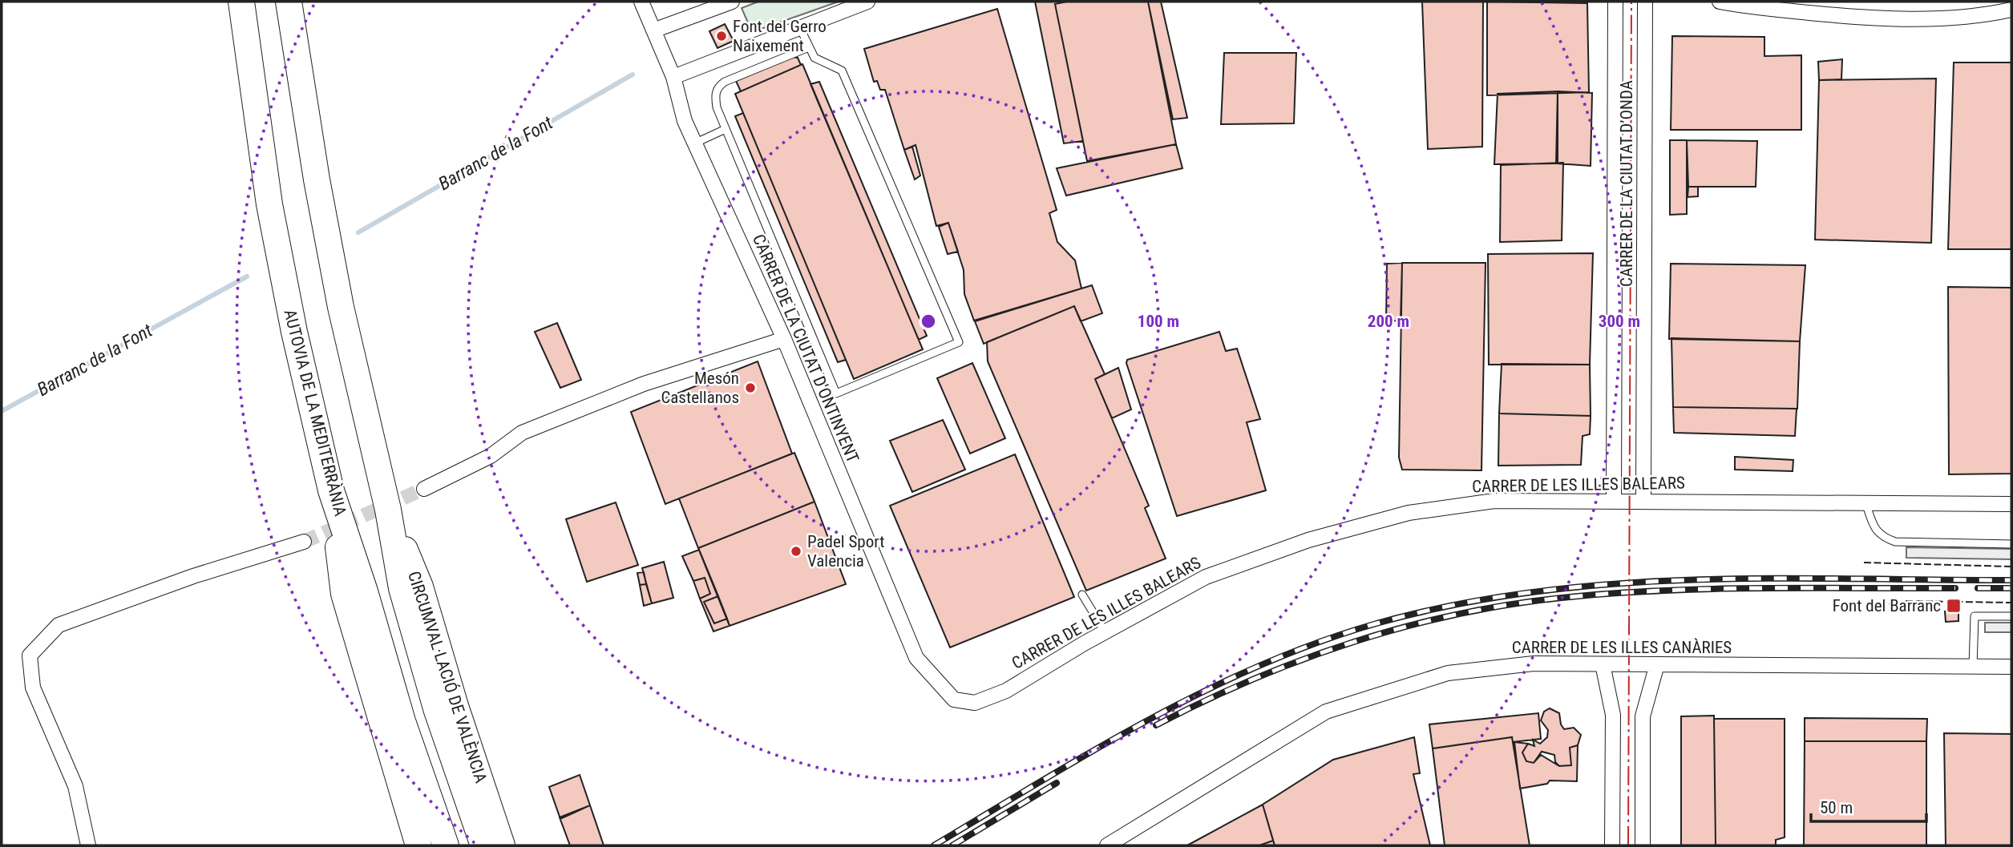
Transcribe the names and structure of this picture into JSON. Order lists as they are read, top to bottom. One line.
{"streets":{"highway":["AUTOVIA DE LA MEDITERRÀNIA","CIRCUMVAL·LACIÓ DE VALÈNCIA"],"street":["CARRER DE LA CIUTAT D’ONDA","CARRER DE LA CIUTAT D'ONTINYENT","CARRER DE LES ILLES BALEARS","CARRER DE LES ILLES CANÀRIES"]},"crossings":[["CARRER DE LA CIUTAT D’ONDA","CARRER DE LES ILLES BALEARS"],["CARRER DE LA CIUTAT D'ONTINYENT","CARRER DE LES ILLES BALEARS"]],"water":["Barranc de la Font"],"places":{"other":["Font del Gerro Naixement","Mesón Castellanos","Padel Sport Valencia"],"transit":["Font del Barranc"]},"scale_bar":"50 m","rings":["100 m","200 m","300 m"]}
